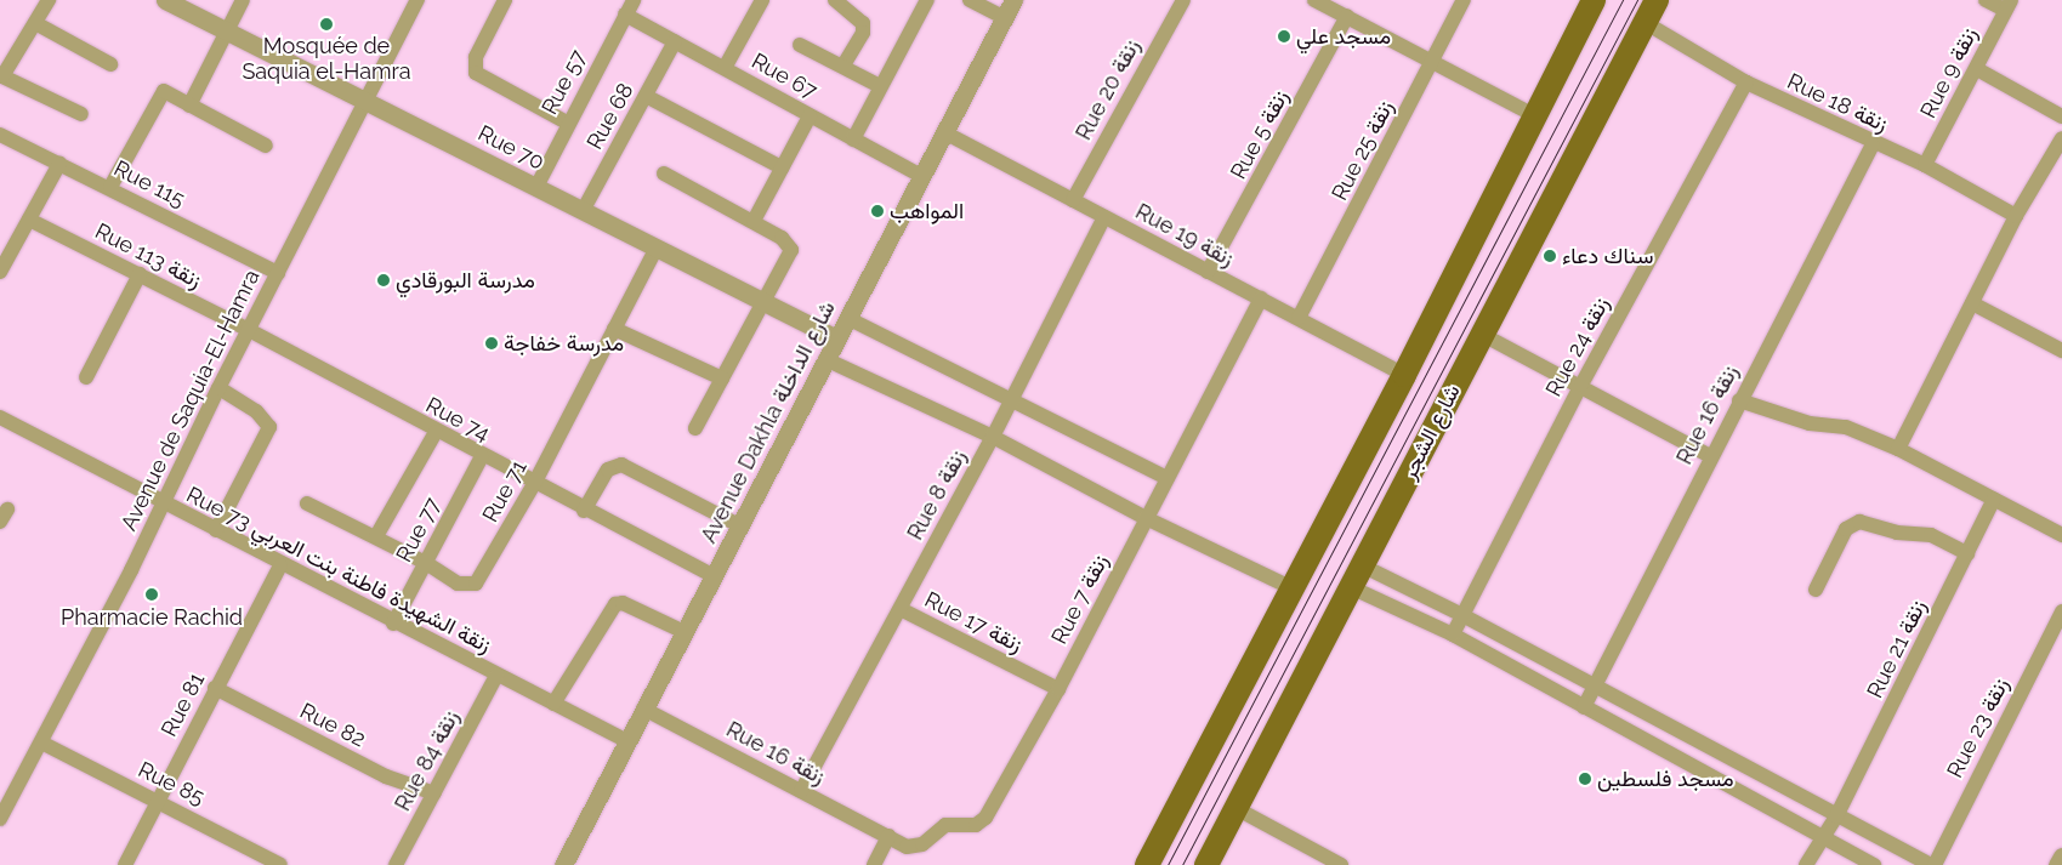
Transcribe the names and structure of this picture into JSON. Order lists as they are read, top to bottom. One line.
{"streets":{"main road":["شارع الشجر"],"street":["Rue 9 زنقة","Rue 67","Rue 57","Rue 20 زنقة","Rue 18 زنقة","Rue 68","Rue 5 زنقة","Rue 70","Rue 25 زنقة","Rue 115","Rue 19 زنقة","Rue 113 زنقة","Rue 24 زنقة","Avenue de Saquia-El-Hamra","Rue 16 زنقة","Rue 74","Avenue Dakhla شارع الداخلة","Rue 71","Rue 8 زنقة","Rue 77","Rue 73 زنقة الشهيدة فاطنة بنت العربي","Rue 7 زنقة","Rue 17 زنقة","Rue 21 زنقة","Rue 81","Rue 82","Rue 23 زنقة","Rue 84 زنقة","Rue 85"]},"crossings":[["Rue 9 زنقة","Rue 18 زنقة"],["Rue 67","Rue 57"],["Rue 67","Rue 68"],["Rue 67","Avenue Dakhla شارع الداخلة"],["Rue 57","Rue 70"],["Rue 20 زنقة","Rue 19 زنقة"],["Rue 18 زنقة","Rue 24 زنقة"],["Rue 18 زنقة","Rue 16 زنقة"],["Rue 18 زنقة","شارع الشجر"],["Rue 68","Rue 70"],["Rue 5 زنقة","Rue 19 زنقة"],["Rue 70","Avenue de Saquia-El-Hamra"],["Rue 70","Avenue Dakhla شارع الداخلة"],["Rue 70","Rue 71"],["Rue 25 زنقة","Rue 19 زنقة"],["Rue 115","Avenue de Saquia-El-Hamra"],["Rue 19 زنقة","Avenue Dakhla شارع الداخلة"],["Rue 19 زنقة","Rue 8 زنقة"],["Rue 19 زنقة","Rue 7 زنقة"],["Rue 113 زنقة","Avenue de Saquia-El-Hamra"],["Rue 113 زنقة","Rue 74"],["Avenue de Saquia-El-Hamra","Rue 74"],["Avenue de Saquia-El-Hamra","Rue 73 زنقة الشهيدة فاطنة بنت العربي"],["Avenue de Saquia-El-Hamra","Rue 85"],["Rue 16 زنقة","Avenue Dakhla شارع الداخلة"],["Rue 16 زنقة","Rue 8 زنقة"],["Rue 16 زنقة","Rue 7 زنقة"],["Rue 74","Avenue Dakhla شارع الداخلة"],["Rue 74","Rue 71"],["Rue 74","Rue 77"],["Avenue Dakhla شارع الداخلة","Rue 73 زنقة الشهيدة فاطنة بنت العربي"],["Rue 71","Rue 77"],["Rue 8 زنقة","Rue 17 زنقة"],["Rue 77","Rue 73 زنقة الشهيدة فاطنة بنت العربي"],["Rue 73 زنقة الشهيدة فاطنة بنت العربي","Rue 81"],["Rue 73 زنقة الشهيدة فاطنة بنت العربي","Rue 84 زنقة"],["Rue 7 زنقة","Rue 17 زنقة"],["Rue 81","Rue 82"],["Rue 81","Rue 85"],["Rue 82","Rue 84 زنقة"]],"places":["Mosquée de Saquia el-Hamra","مسجد علي","المواهب","سناك دعاء","مدرسة البورقادي","مدرسة خفاجة","Pharmacie Rachid","مسجد فلسطين"]}
